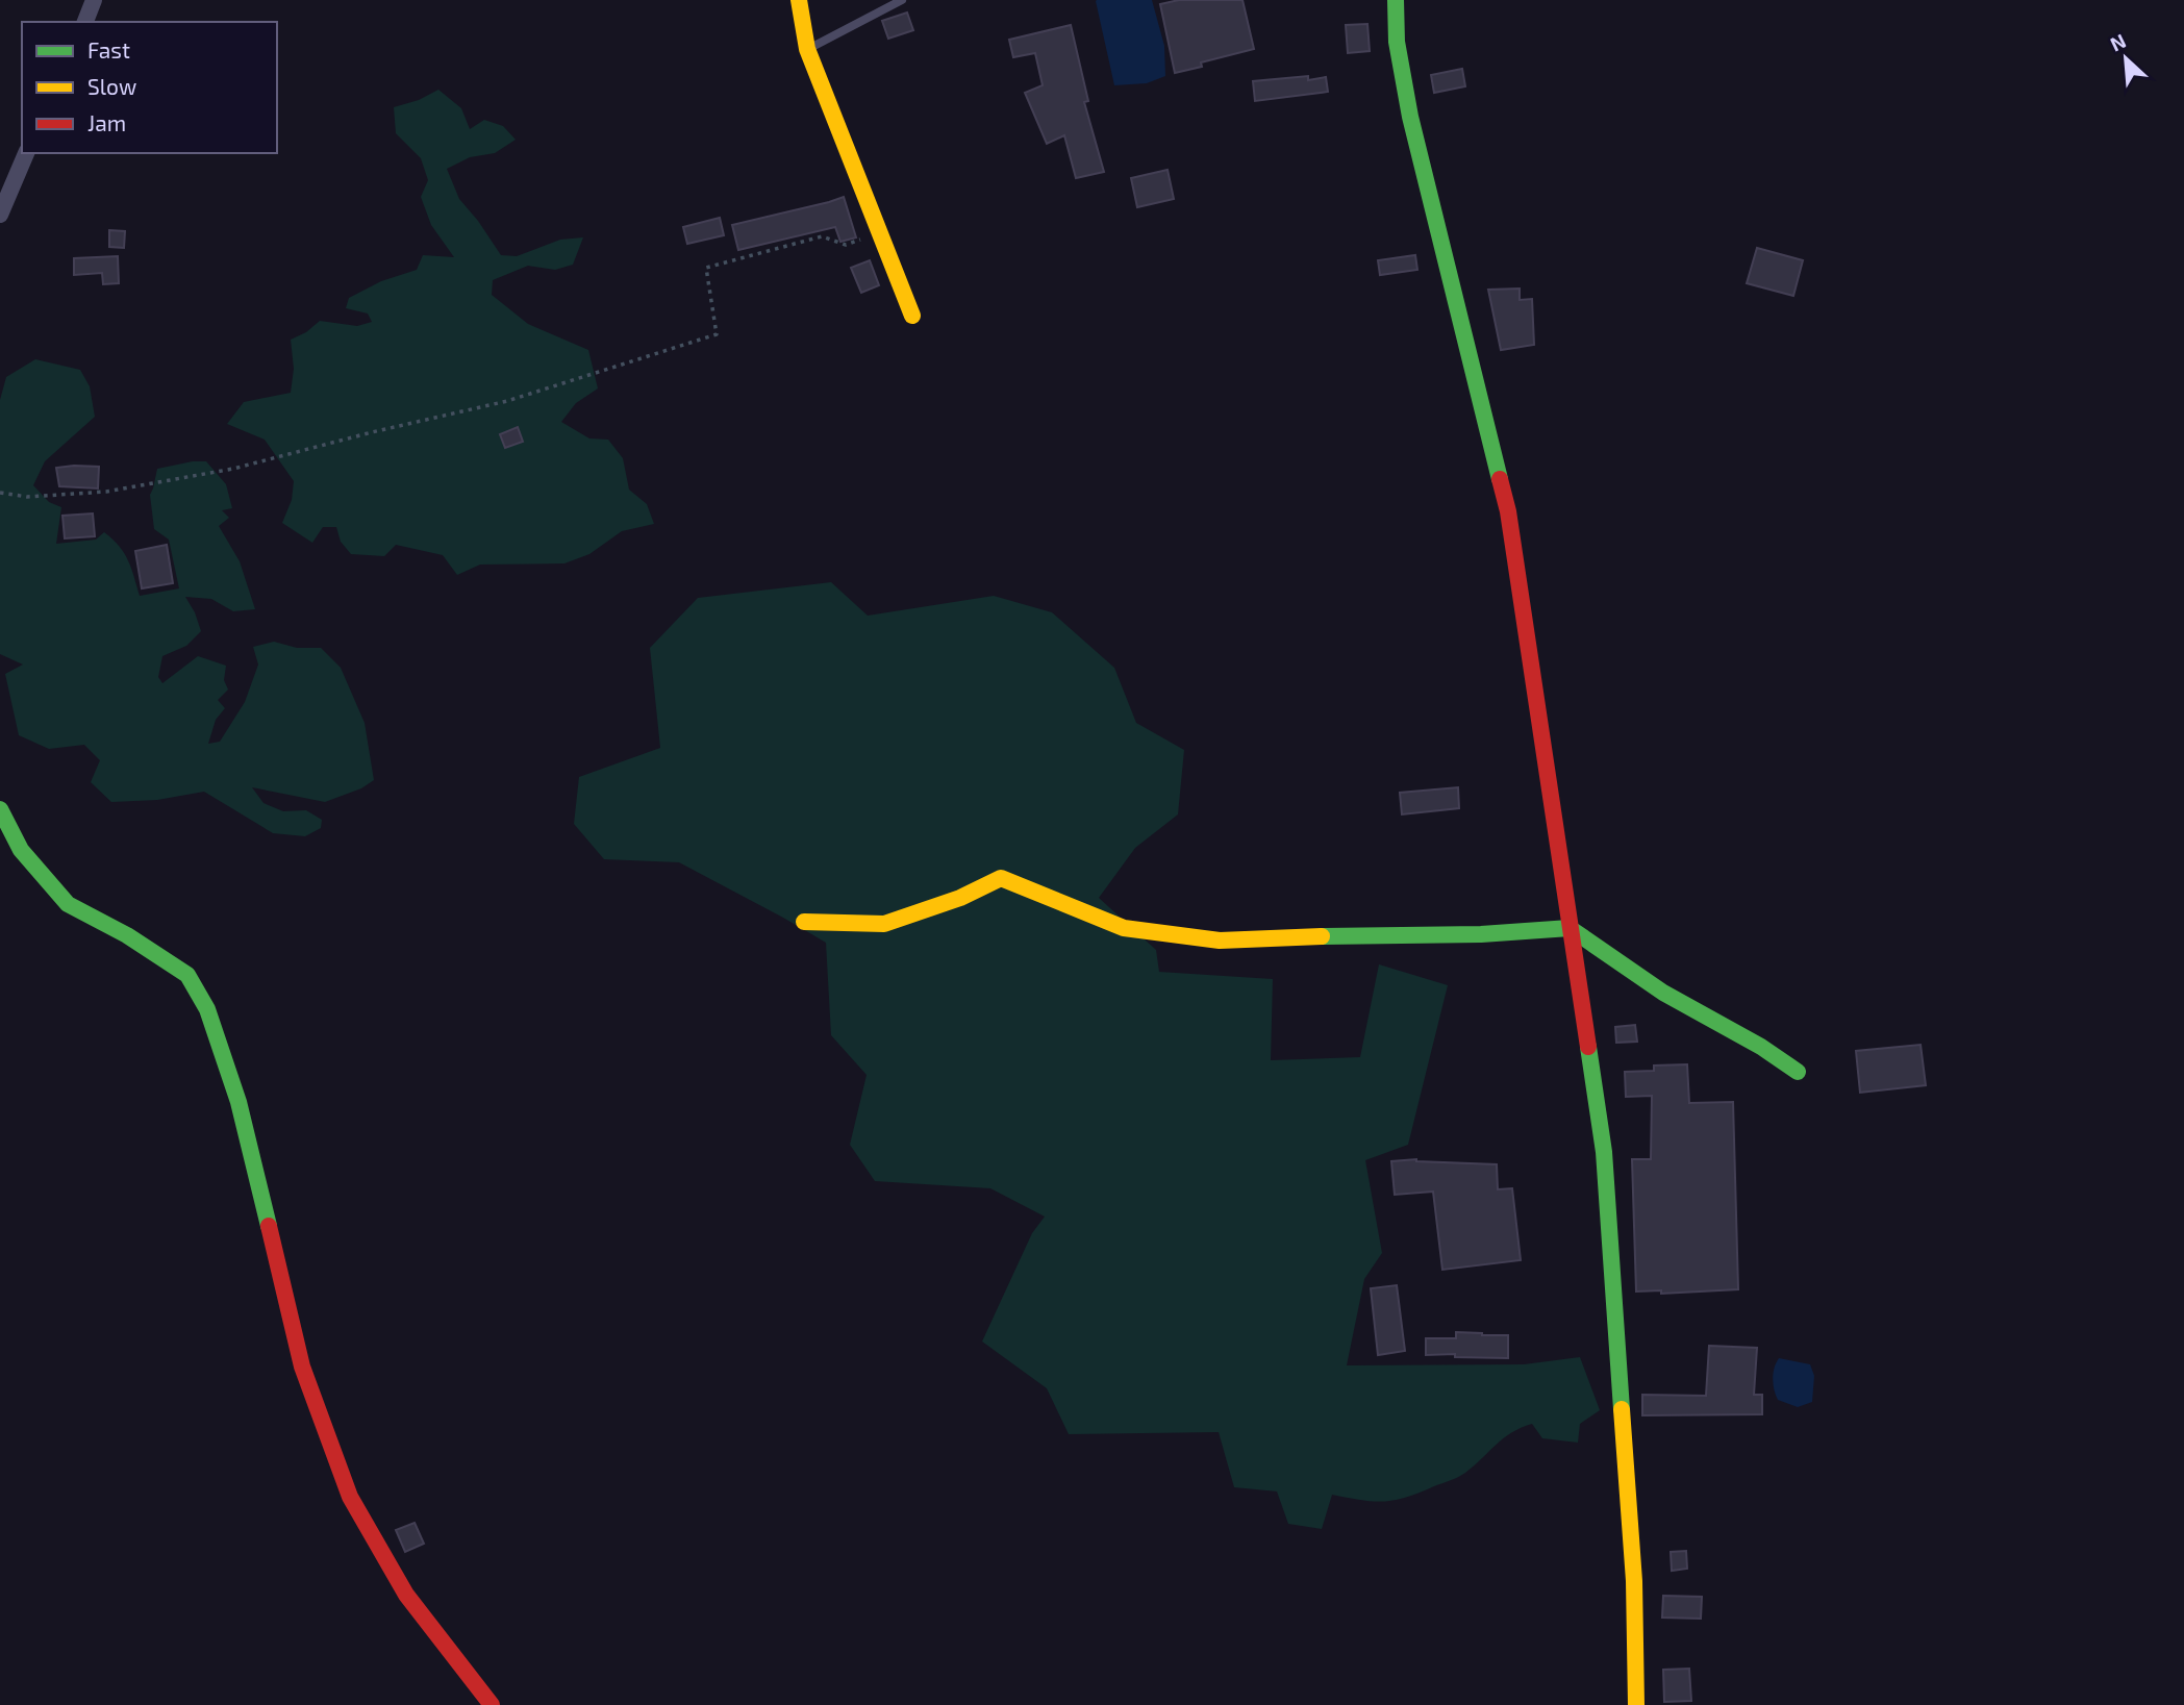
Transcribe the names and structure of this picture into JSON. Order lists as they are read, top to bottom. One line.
{"legend":["Fast","Slow","Jam"],"north":"top left"}
